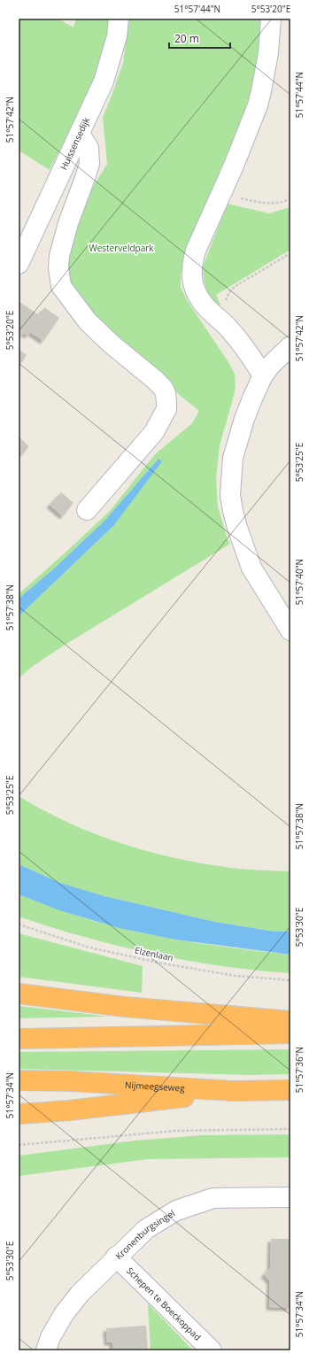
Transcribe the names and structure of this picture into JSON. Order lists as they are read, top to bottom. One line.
{"streets":{"highway":["Nijmeegseweg"],"street":["Huissensedijk","Kronenburgsingel","Schepen te Boeckoppad"],"path":["Elzenlaan"]},"crossings":[["Kronenburgsingel","Schepen te Boeckoppad"]],"parks":["Westerveldpark"],"scale_bar":"20 m","coordinates":["51°57'44\"N","5°53'20\"E","51°57'42\"N","5°53'25\"E","51°57'40\"N","51°57'38\"N","5°53'30\"E","51°57'36\"N","51°57'34\"N"]}
